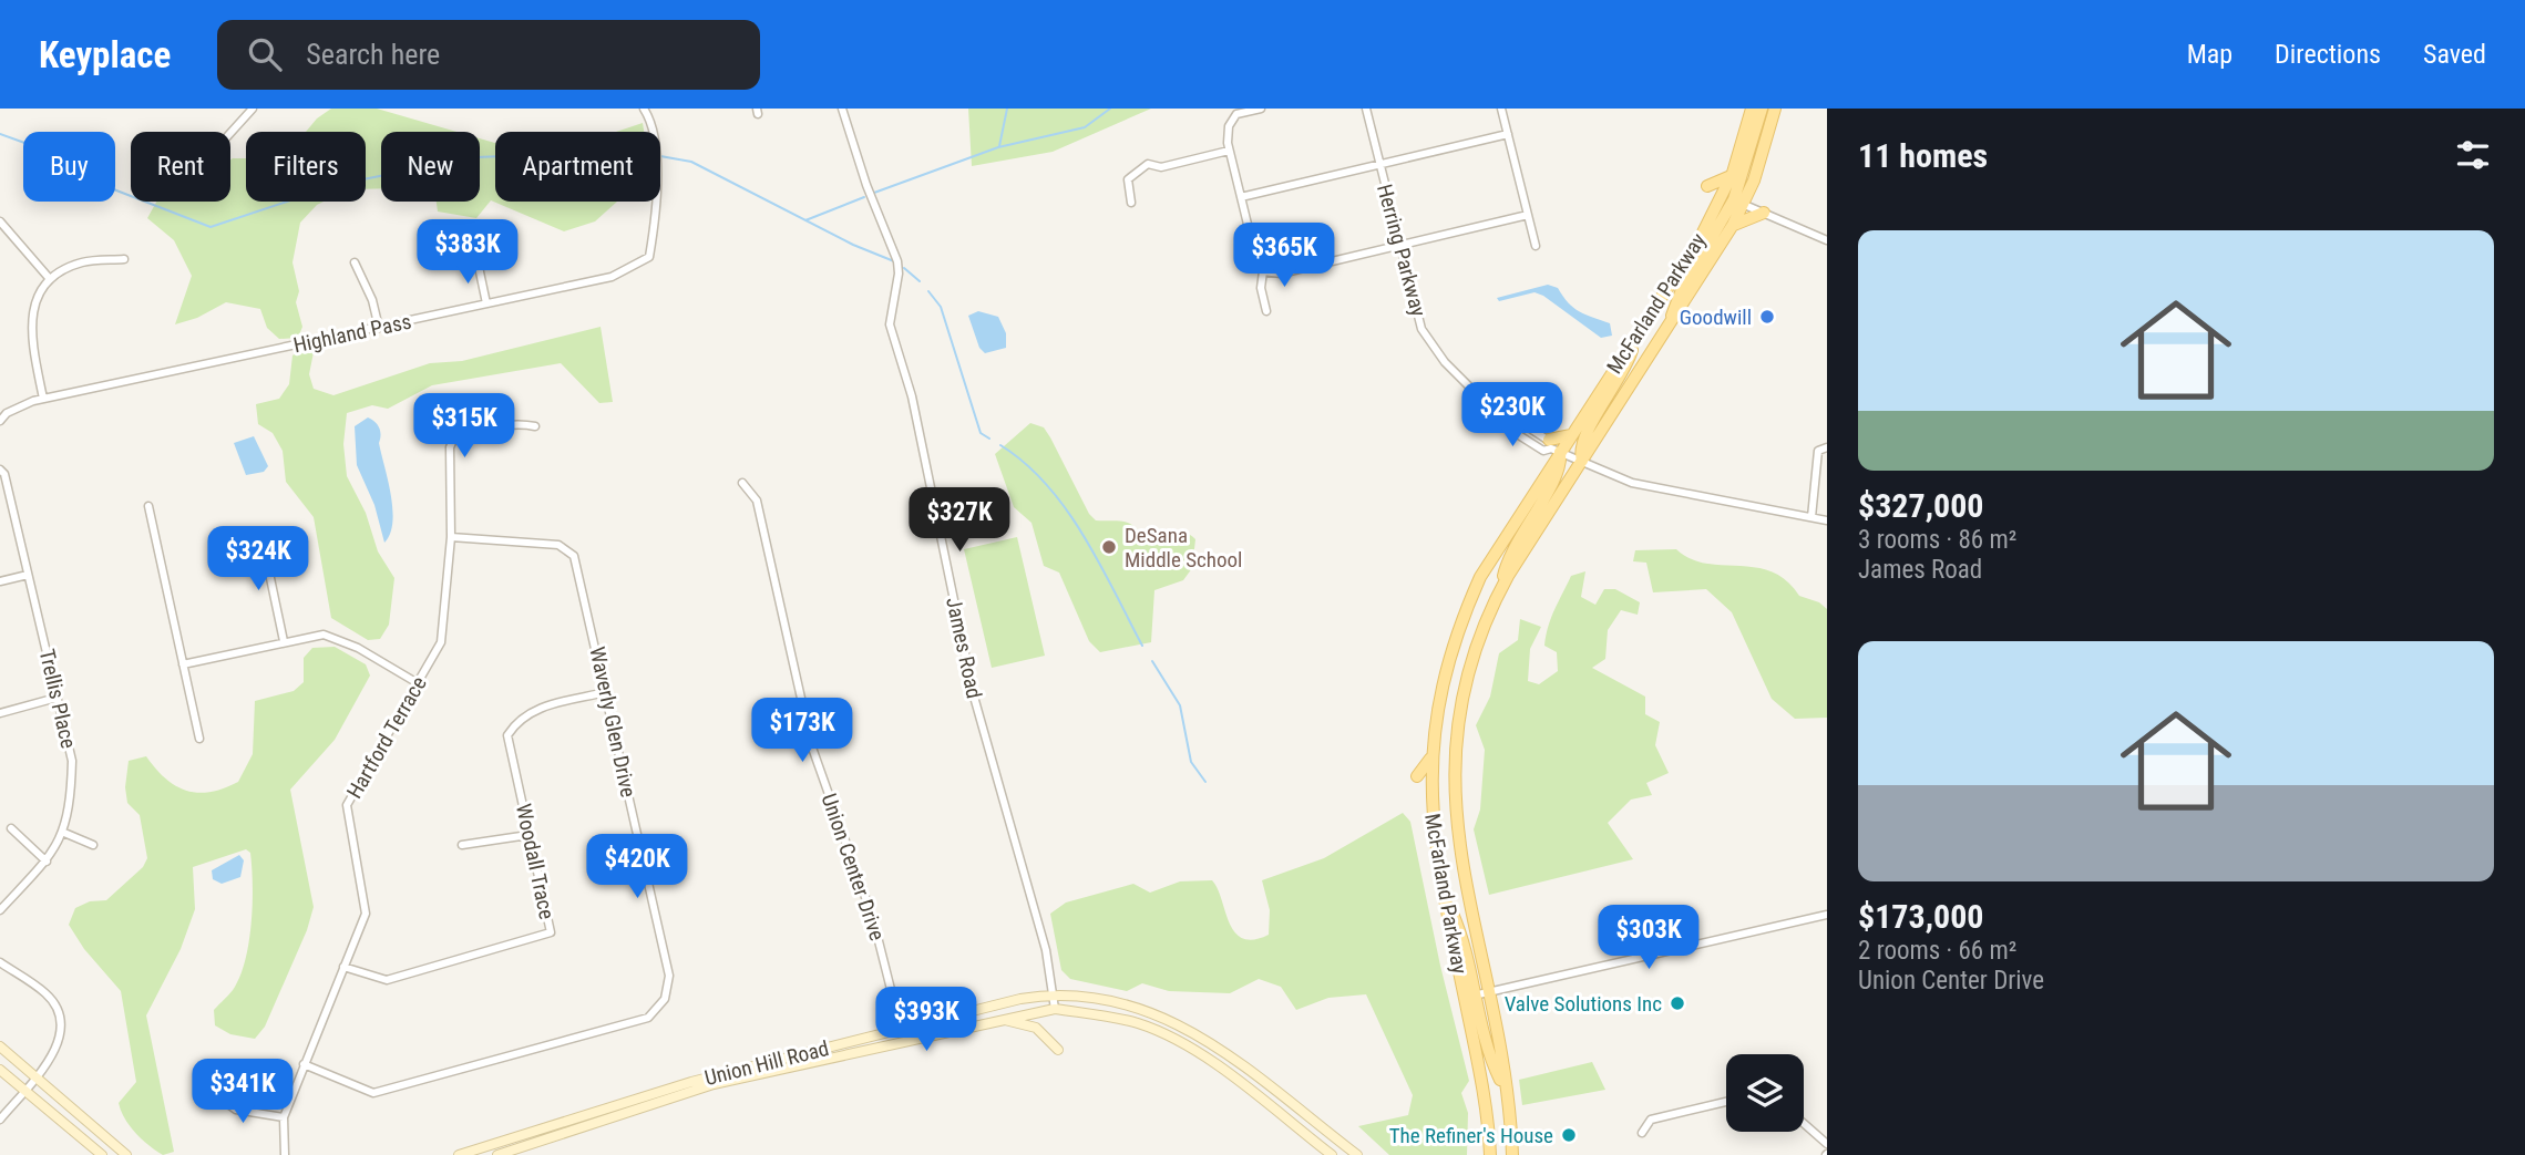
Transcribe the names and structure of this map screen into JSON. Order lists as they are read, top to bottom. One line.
{"streets":{"main road":["McFarland Parkway"],"street":["Herring Parkway","Highland Pass","James Road","Trellis Place","Waverly Glen Drive","Hartford Terrace","Woodall Trace","Union Center Drive","Union Hill Road"]},"crossings":[["Herring Parkway","McFarland Parkway"],["James Road","Union Hill Road"],["Waverly Glen Drive","Hartford Terrace"],["Waverly Glen Drive","Woodall Trace"],["Hartford Terrace","Woodall Trace"],["Union Center Drive","Union Hill Road"]],"places":["Goodwill","DeSana Middle School","Valve Solutions Inc","The Refiner's House"],"page":{"header":"Keyplace","search":"Search here","nav":["Map","Directions","Saved"],"heading":"11 homes","chip":["Buy","Rent","Filters","New","Apartment"],"list":[{"name":"$327,000","note":"3 rooms · 86 m² · James Road"},{"name":"$173,000","note":"2 rooms · 66 m² · Union Center Drive"}],"price":["$383K","$365K","$230K","$315K","$327K","$324K","$173K","$420K","$303K","$393K","$341K"]}}
